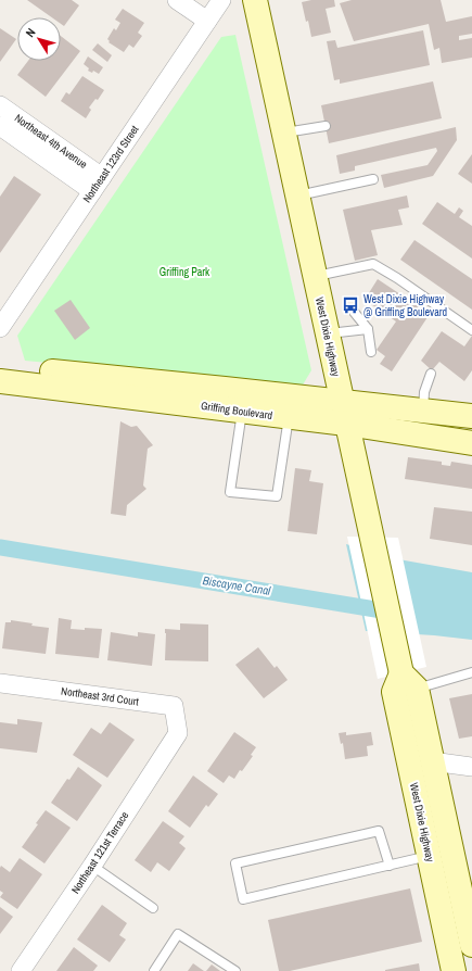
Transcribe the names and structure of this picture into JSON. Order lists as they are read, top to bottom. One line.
{"streets":{"main road":["West Dixie Highway","Griffing Boulevard"],"street":["Northeast 4th Avenue","Northeast 123rd Street","Northeast 3rd Court","Northeast 121st Terrace"]},"crossings":[["Northeast 4th Avenue","Northeast 123rd Street"],["West Dixie Highway","Griffing Boulevard"],["Northeast 3rd Court","Northeast 121st Terrace"]],"water":["Biscayne Canal"],"parks":["Griffing Park"],"places":{"bus stop":["West Dixie Highway @ Griffing Boulevard"]},"north":"top left"}
